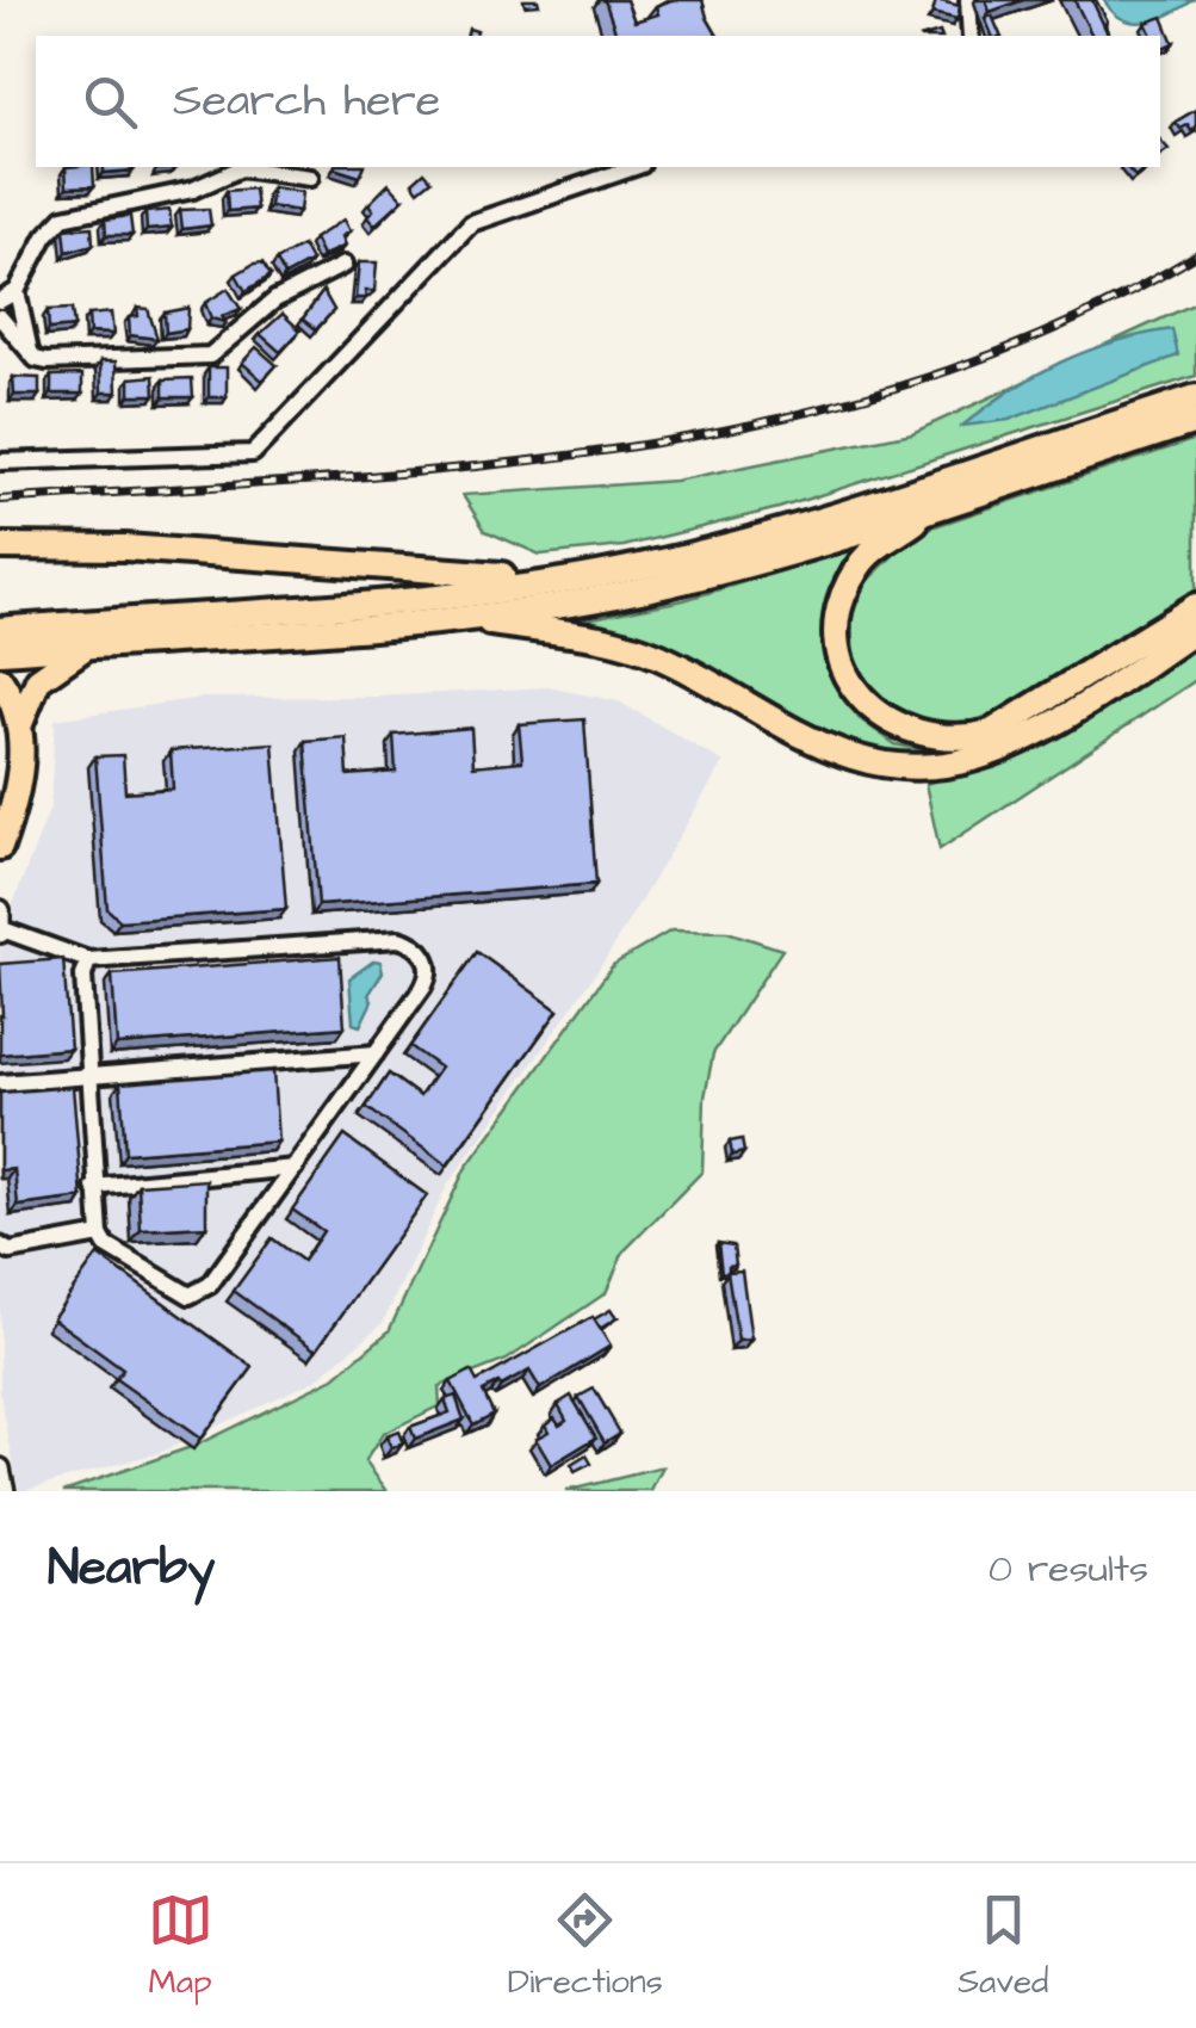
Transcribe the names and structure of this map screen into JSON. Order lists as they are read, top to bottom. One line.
{"page":{"search":"Search here","heading":["Nearby","0 results"],"nav":["Map","Directions","Saved"]}}
